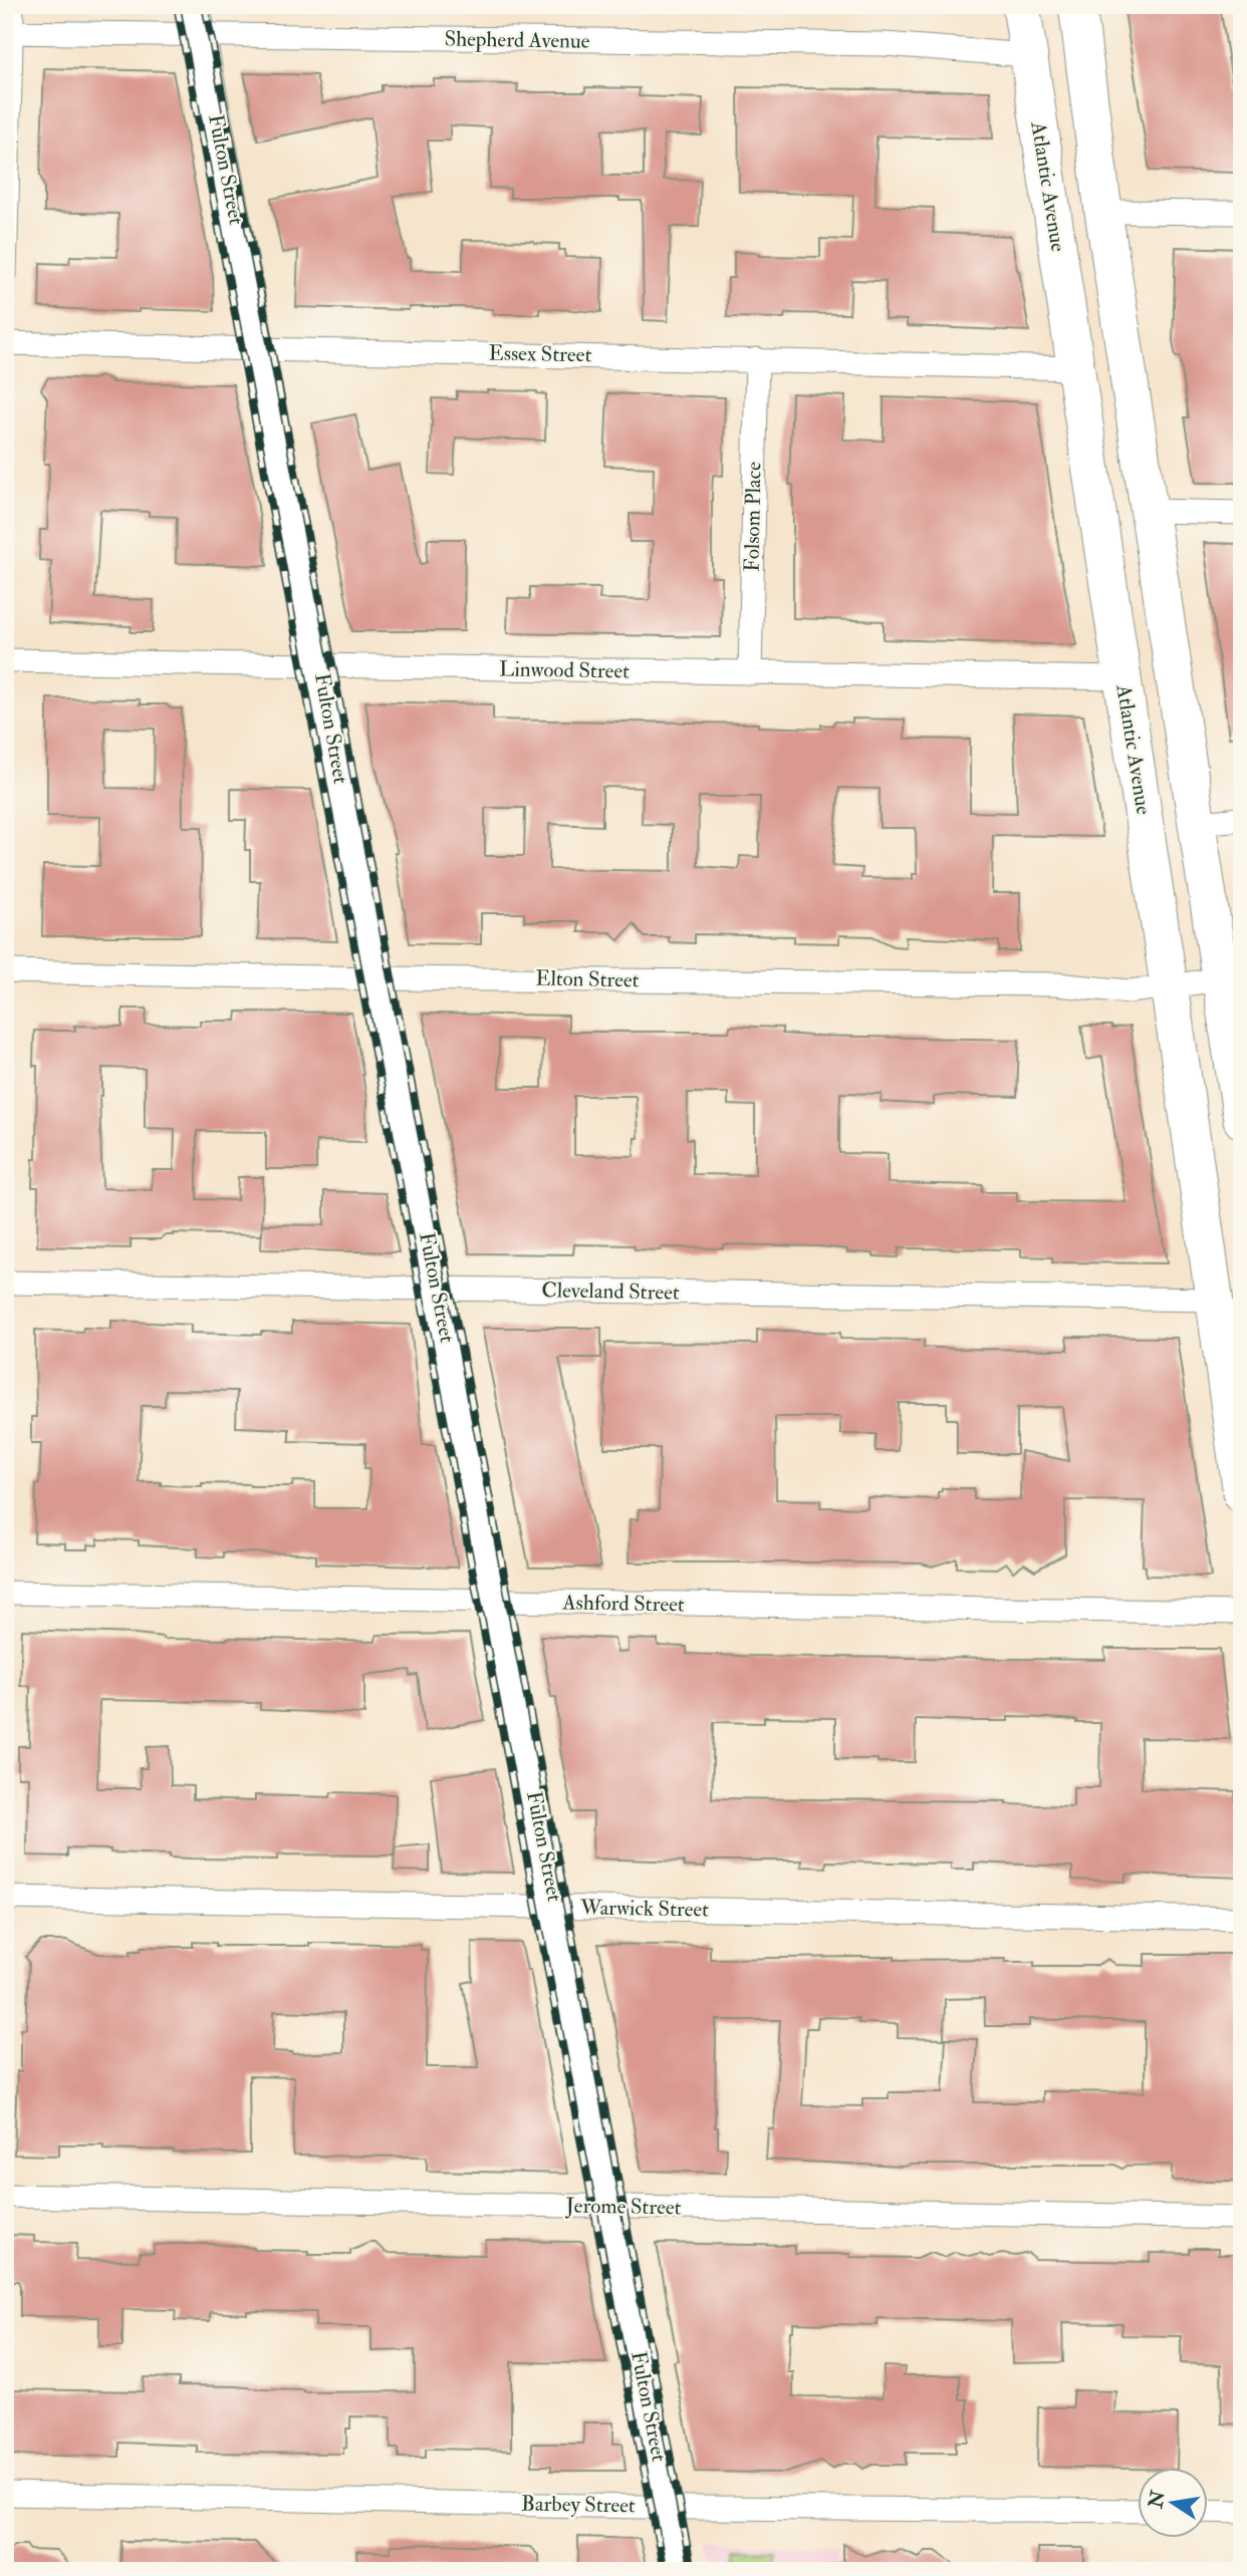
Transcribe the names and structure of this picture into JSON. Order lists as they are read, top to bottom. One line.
{"streets":{"main road":["Atlantic Avenue"],"street":["Shepherd Avenue","Fulton Street","Essex Street","Folsom Place","Linwood Street","Elton Street","Cleveland Street","Ashford Street","Warwick Street","Jerome Street","Barbey Street"]},"crossings":[["Shepherd Avenue","Fulton Street"],["Shepherd Avenue","Atlantic Avenue"],["Fulton Street","Essex Street"],["Fulton Street","Linwood Street"],["Fulton Street","Elton Street"],["Fulton Street","Cleveland Street"],["Fulton Street","Ashford Street"],["Fulton Street","Warwick Street"],["Fulton Street","Jerome Street"],["Fulton Street","Barbey Street"],["Atlantic Avenue","Essex Street"],["Atlantic Avenue","Linwood Street"],["Atlantic Avenue","Elton Street"],["Atlantic Avenue","Cleveland Street"],["Essex Street","Folsom Place"],["Folsom Place","Linwood Street"]],"north":"left"}
